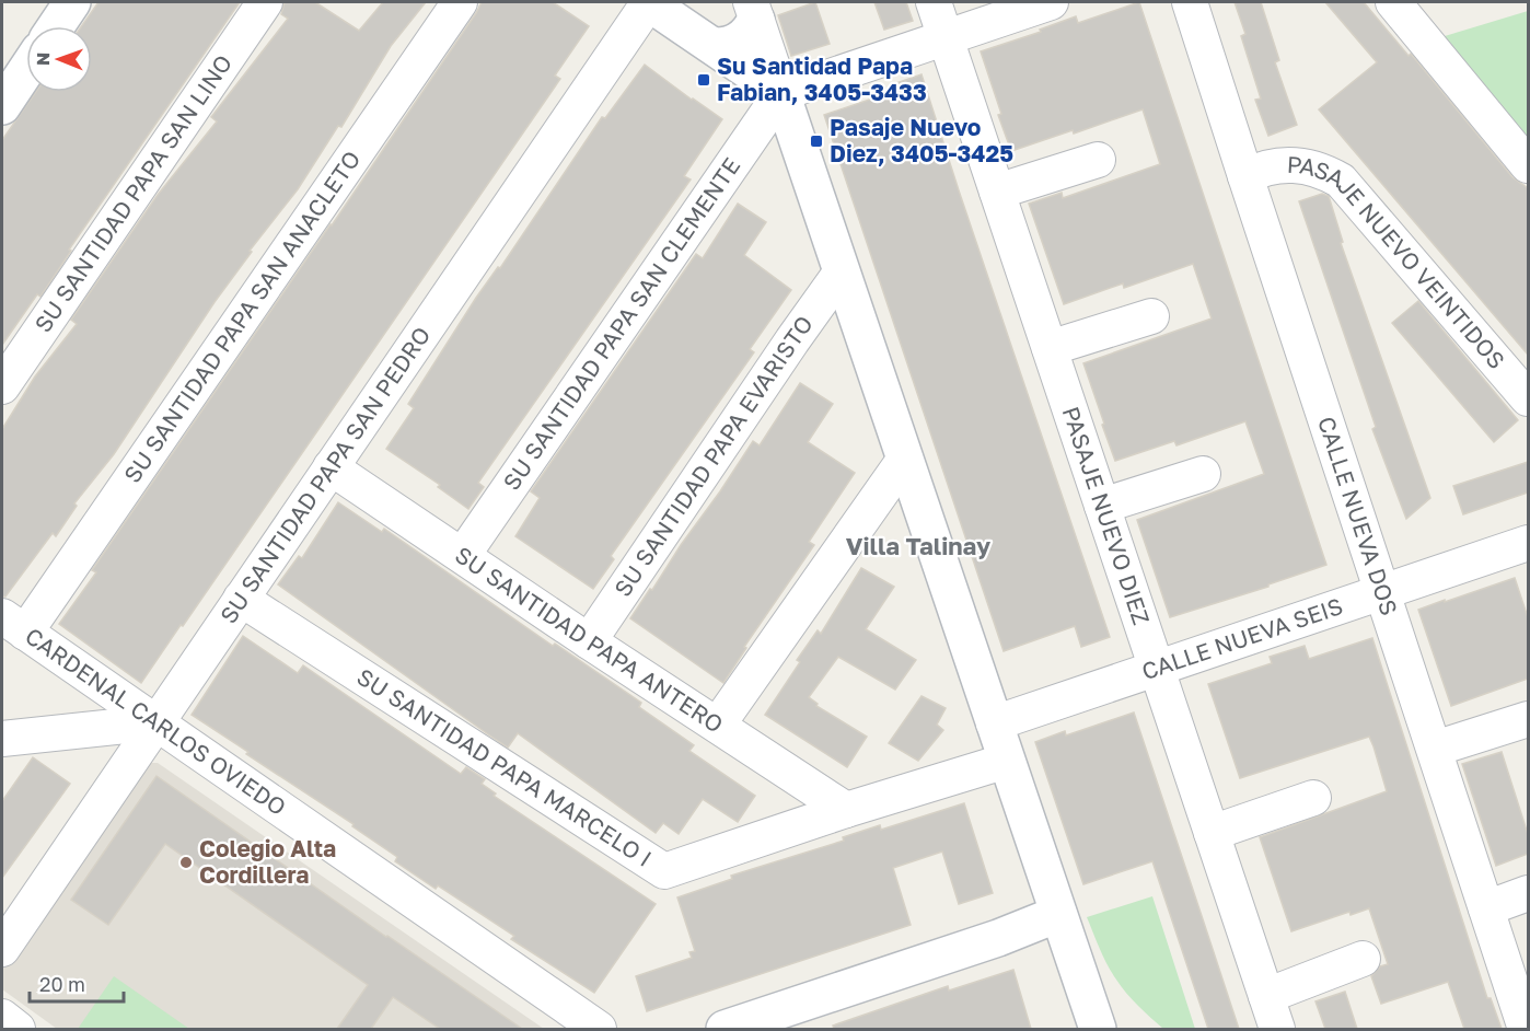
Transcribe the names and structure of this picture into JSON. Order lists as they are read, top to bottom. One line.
{"streets":{"street":["SU SANTIDAD PAPA SAN LINO","PASAJE NUEVO VEINTIDOS","SU SANTIDAD PAPA SAN ANACLETO","SU SANTIDAD PAPA SAN CLEMENTE","SU SANTIDAD PAPA EVARISTO","SU SANTIDAD PAPA SAN PEDRO","PASAJE NUEVO DIEZ","CALLE NUEVA DOS","SU SANTIDAD PAPA ANTERO","CALLE NUEVA SEIS","CARDENAL CARLOS OVIEDO","SU SANTIDAD PAPA MARCELO I"]},"crossings":[["PASAJE NUEVO VEINTIDOS","CALLE NUEVA DOS"],["SU SANTIDAD PAPA SAN ANACLETO","CARDENAL CARLOS OVIEDO"],["SU SANTIDAD PAPA SAN CLEMENTE","SU SANTIDAD PAPA ANTERO"],["SU SANTIDAD PAPA EVARISTO","SU SANTIDAD PAPA ANTERO"],["SU SANTIDAD PAPA SAN PEDRO","SU SANTIDAD PAPA ANTERO"],["SU SANTIDAD PAPA SAN PEDRO","CARDENAL CARLOS OVIEDO"],["SU SANTIDAD PAPA SAN PEDRO","SU SANTIDAD PAPA MARCELO I"],["PASAJE NUEVO DIEZ","CALLE NUEVA SEIS"],["CALLE NUEVA DOS","CALLE NUEVA SEIS"],["SU SANTIDAD PAPA ANTERO","SU SANTIDAD PAPA MARCELO I"]],"districts":["Villa Talinay"],"places":{"transit":["Su Santidad Papa Fabian, 3405-3433","Pasaje Nuevo Diez, 3405-3425"],"other":["Colegio Alta Cordillera"]},"scale_bar":"20 m","north":"left"}
